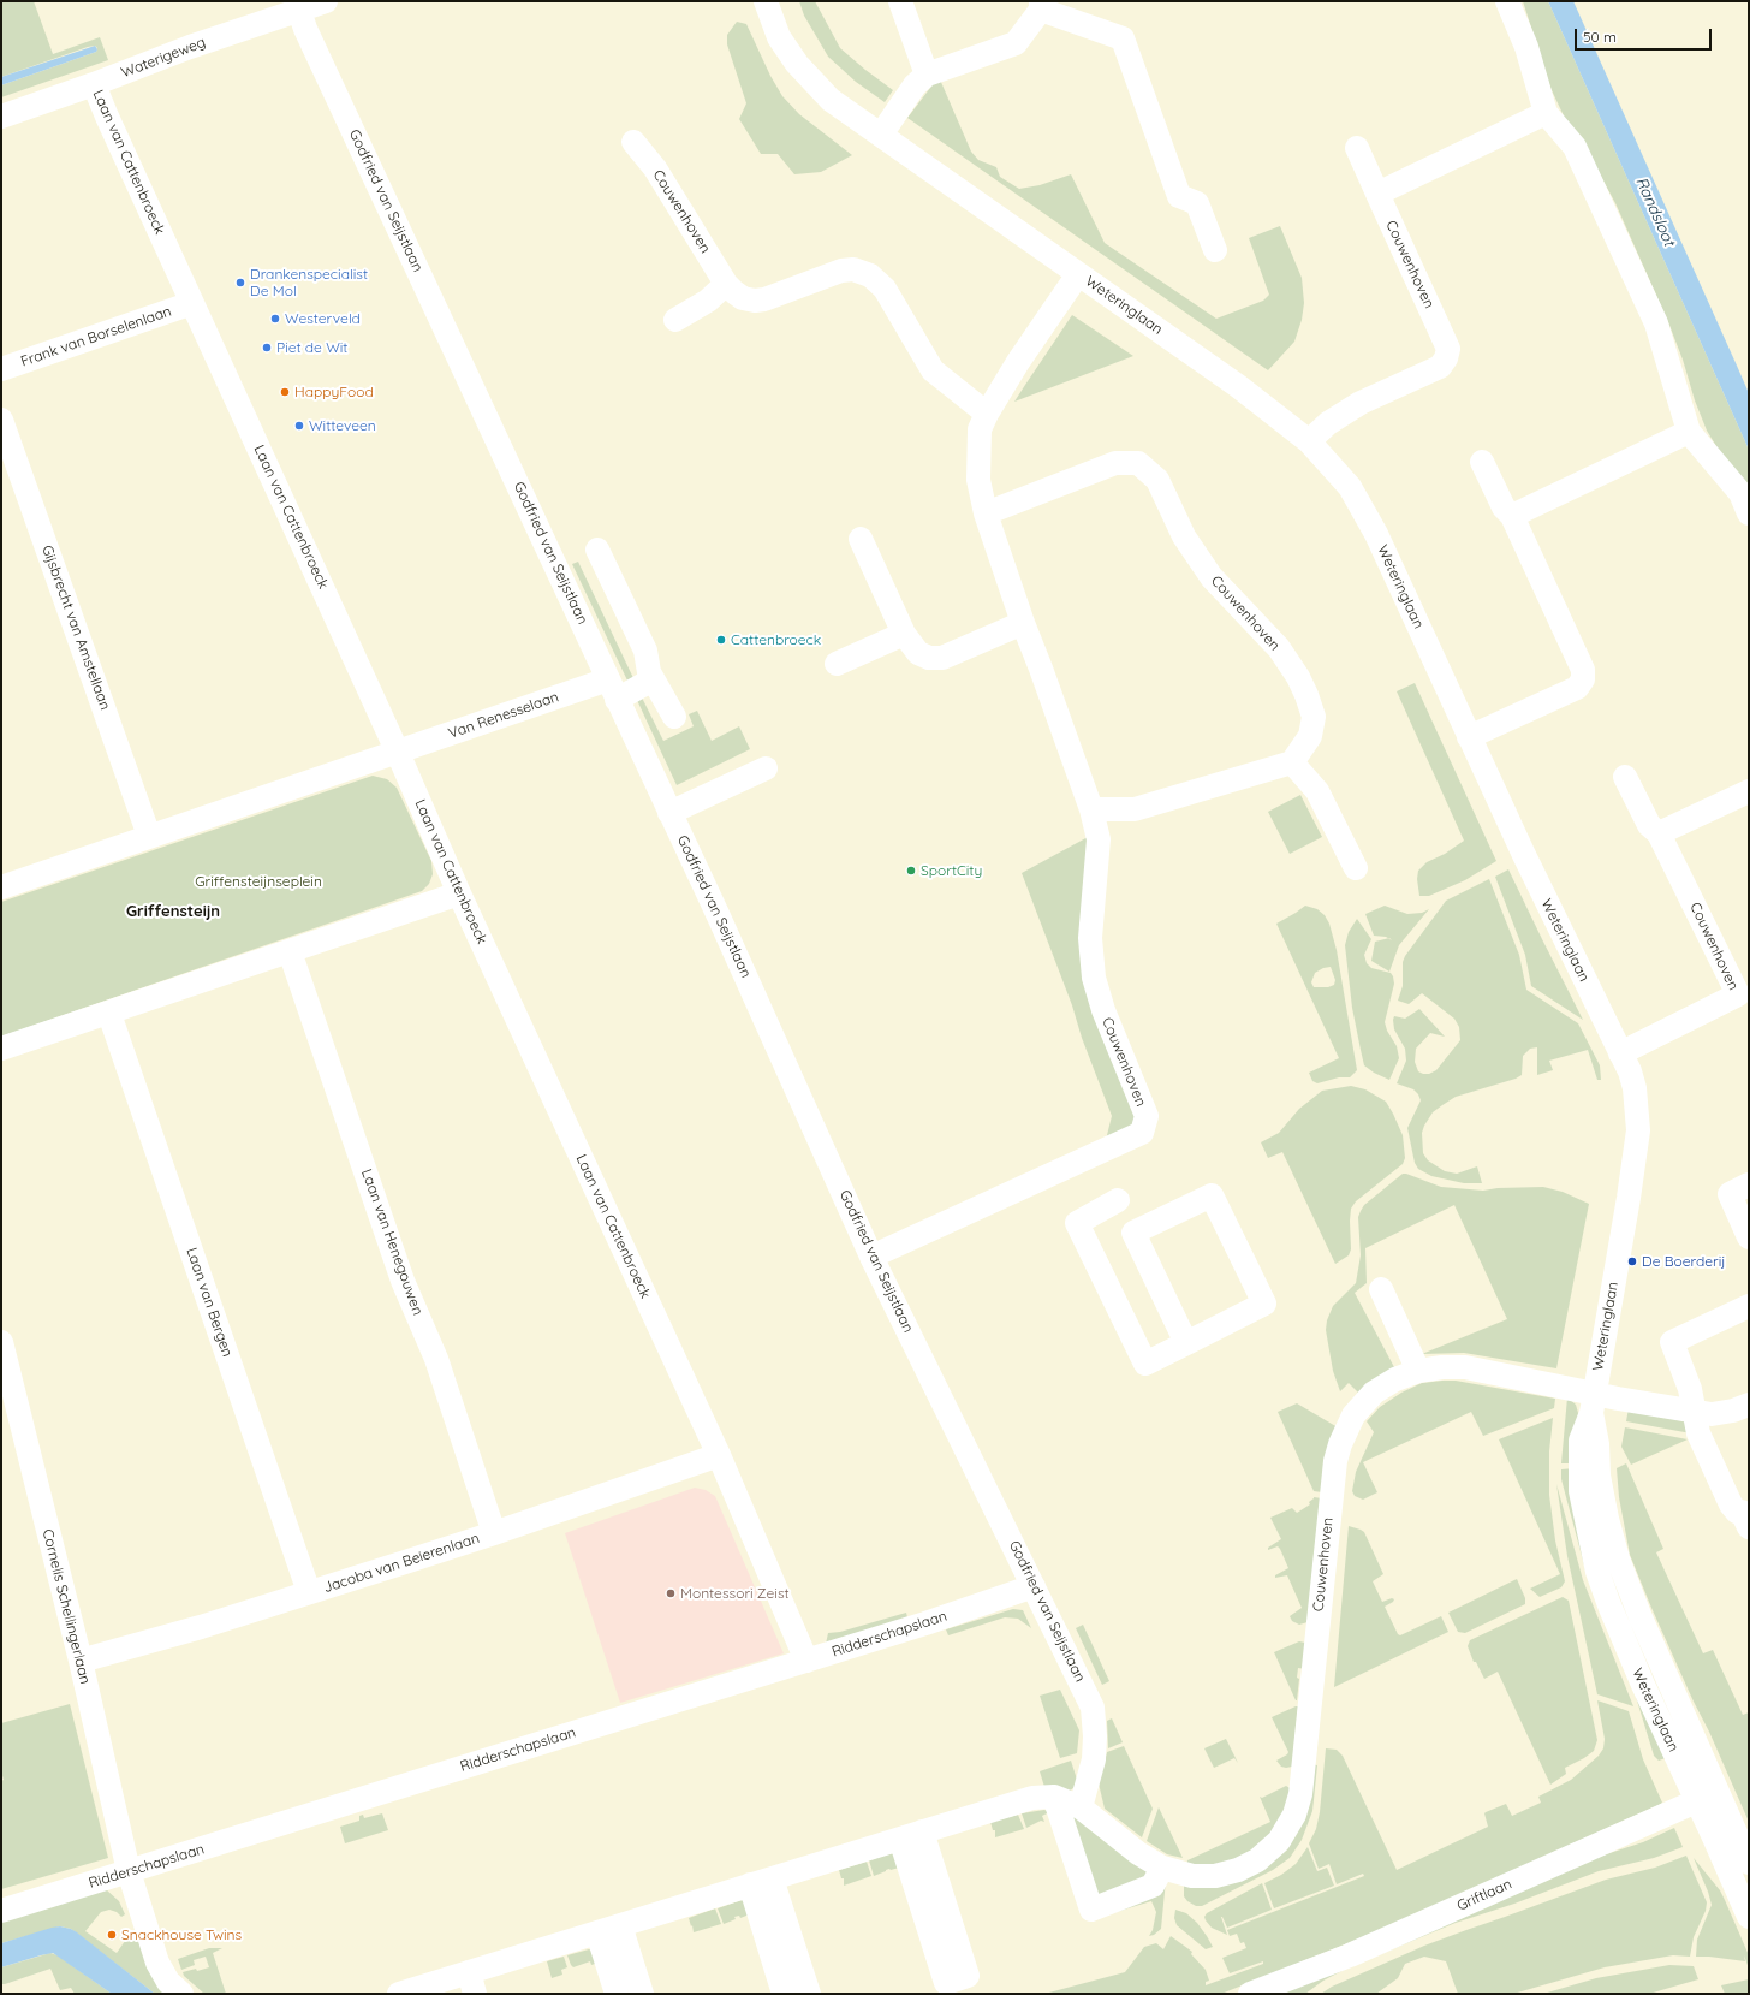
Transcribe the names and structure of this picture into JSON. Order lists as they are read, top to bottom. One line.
{"streets":{"street":["Waterigeweg","Laan van Cattenbroeck","Godfried van Seijstlaan","Couwenhoven","Weteringlaan","Frank van Borselenlaan","Gijsbrecht van Amstellaan","Van Renesselaan","Laan van Henegouwen","Laan van Bergen","Jacoba van Beierenlaan","Cornelis Schellingerlaan","Ridderschapslaan","Griftlaan"]},"crossings":[["Waterigeweg","Laan van Cattenbroeck"],["Waterigeweg","Godfried van Seijstlaan"],["Laan van Cattenbroeck","Frank van Borselenlaan"],["Laan van Cattenbroeck","Van Renesselaan"],["Laan van Cattenbroeck","Jacoba van Beierenlaan"],["Laan van Cattenbroeck","Ridderschapslaan"],["Godfried van Seijstlaan","Couwenhoven"],["Godfried van Seijstlaan","Van Renesselaan"],["Godfried van Seijstlaan","Ridderschapslaan"],["Couwenhoven","Weteringlaan"],["Weteringlaan","Griftlaan"],["Laan van Henegouwen","Jacoba van Beierenlaan"],["Laan van Bergen","Jacoba van Beierenlaan"],["Jacoba van Beierenlaan","Cornelis Schellingerlaan"],["Cornelis Schellingerlaan","Ridderschapslaan"]],"districts":["Griffensteijn"],"water":["Randsloot"],"parks":["Griffensteijnseplein"],"places":["Drankenspecialist De Mol","Westerveld","Piet de Wit","HappyFood","Witteveen","Cattenbroeck","SportCity","De Boerderij","Montessori Zeist","Snackhouse Twins"],"scale_bar":"50 m"}
